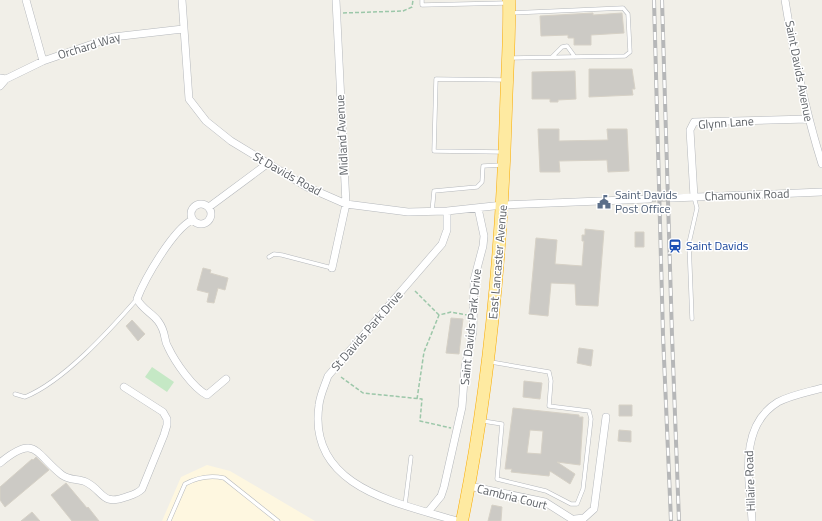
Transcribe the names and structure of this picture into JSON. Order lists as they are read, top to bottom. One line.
{"streets":{"highway":["East Lancaster Avenue"],"street":["Orchard Way","Saint Davids Avenue","Glynn Lane","Midland Avenue","St Davids Road","Chamounix Road","Saint Davids Park Drive","St Davids Park Drive","Hilaire Road","Cambria Court"]},"crossings":[["Orchard Way","St Davids Road"],["Saint Davids Avenue","Glynn Lane"],["Glynn Lane","Chamounix Road"],["Midland Avenue","St Davids Road"],["St Davids Road","East Lancaster Avenue"],["St Davids Road","Saint Davids Park Drive"],["St Davids Road","St Davids Park Drive"],["East Lancaster Avenue","Cambria Court"],["Saint Davids Park Drive","St Davids Park Drive"]],"places":{"public building":["Saint Davids Post Office"],"station":["Saint Davids"]}}
